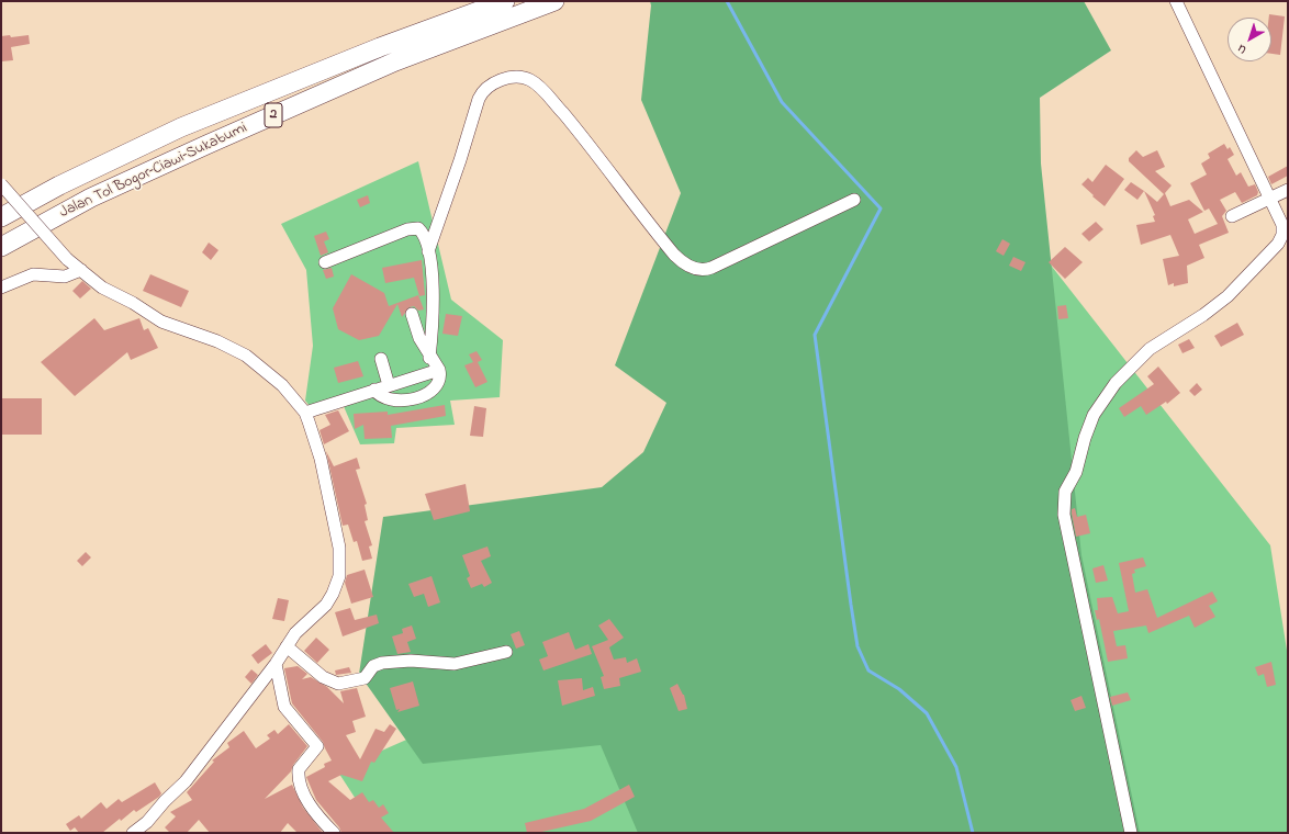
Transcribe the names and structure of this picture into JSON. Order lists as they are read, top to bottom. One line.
{"streets":{"highway":["2","Jalan Tol Bogor–Ciawi–Sukabumi"]},"north":"bottom left"}
